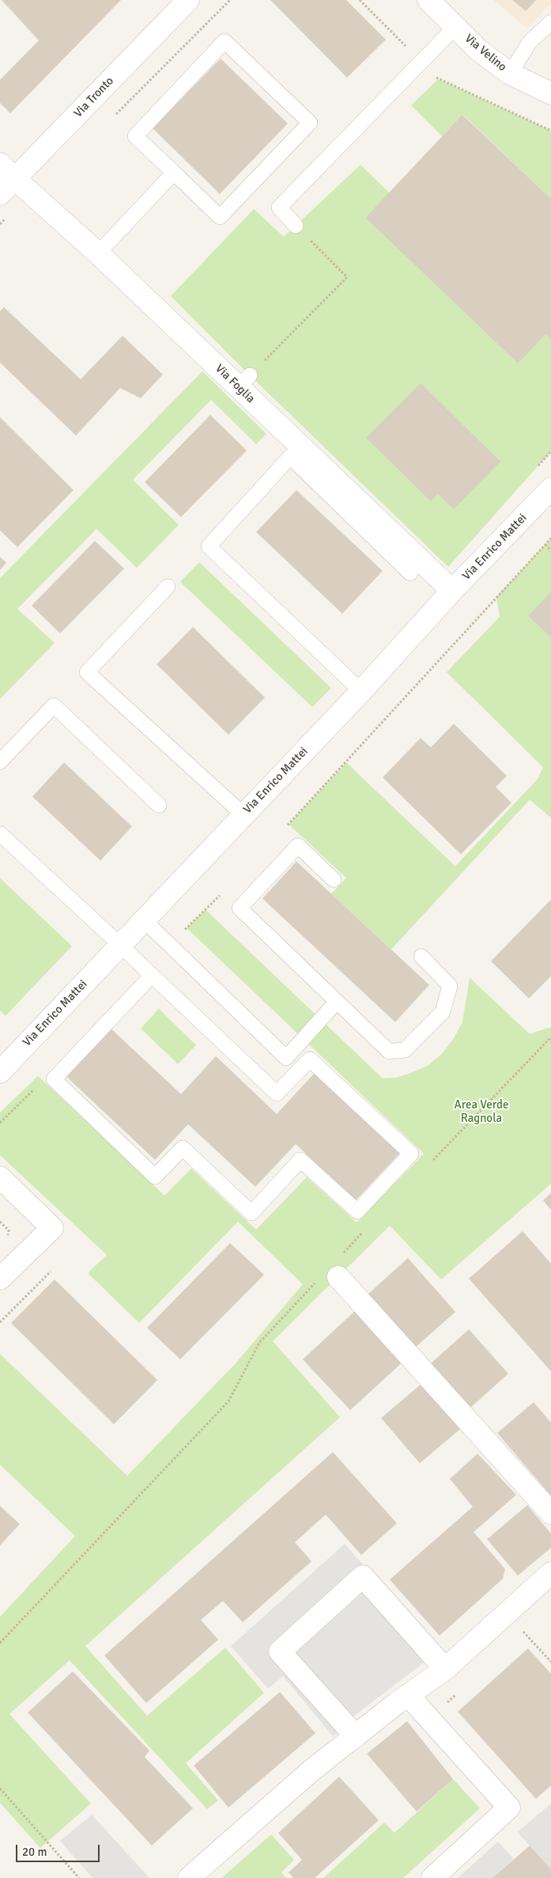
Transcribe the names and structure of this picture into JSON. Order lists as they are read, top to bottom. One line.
{"streets":{"street":["Via Velino","Via Tronto","Via Foglia","Via Enrico Mattei"]},"crossings":[["Via Tronto","Via Foglia"],["Via Foglia","Via Enrico Mattei"]],"parks":["Area Verde Ragnola"],"scale_bar":"20 m"}
